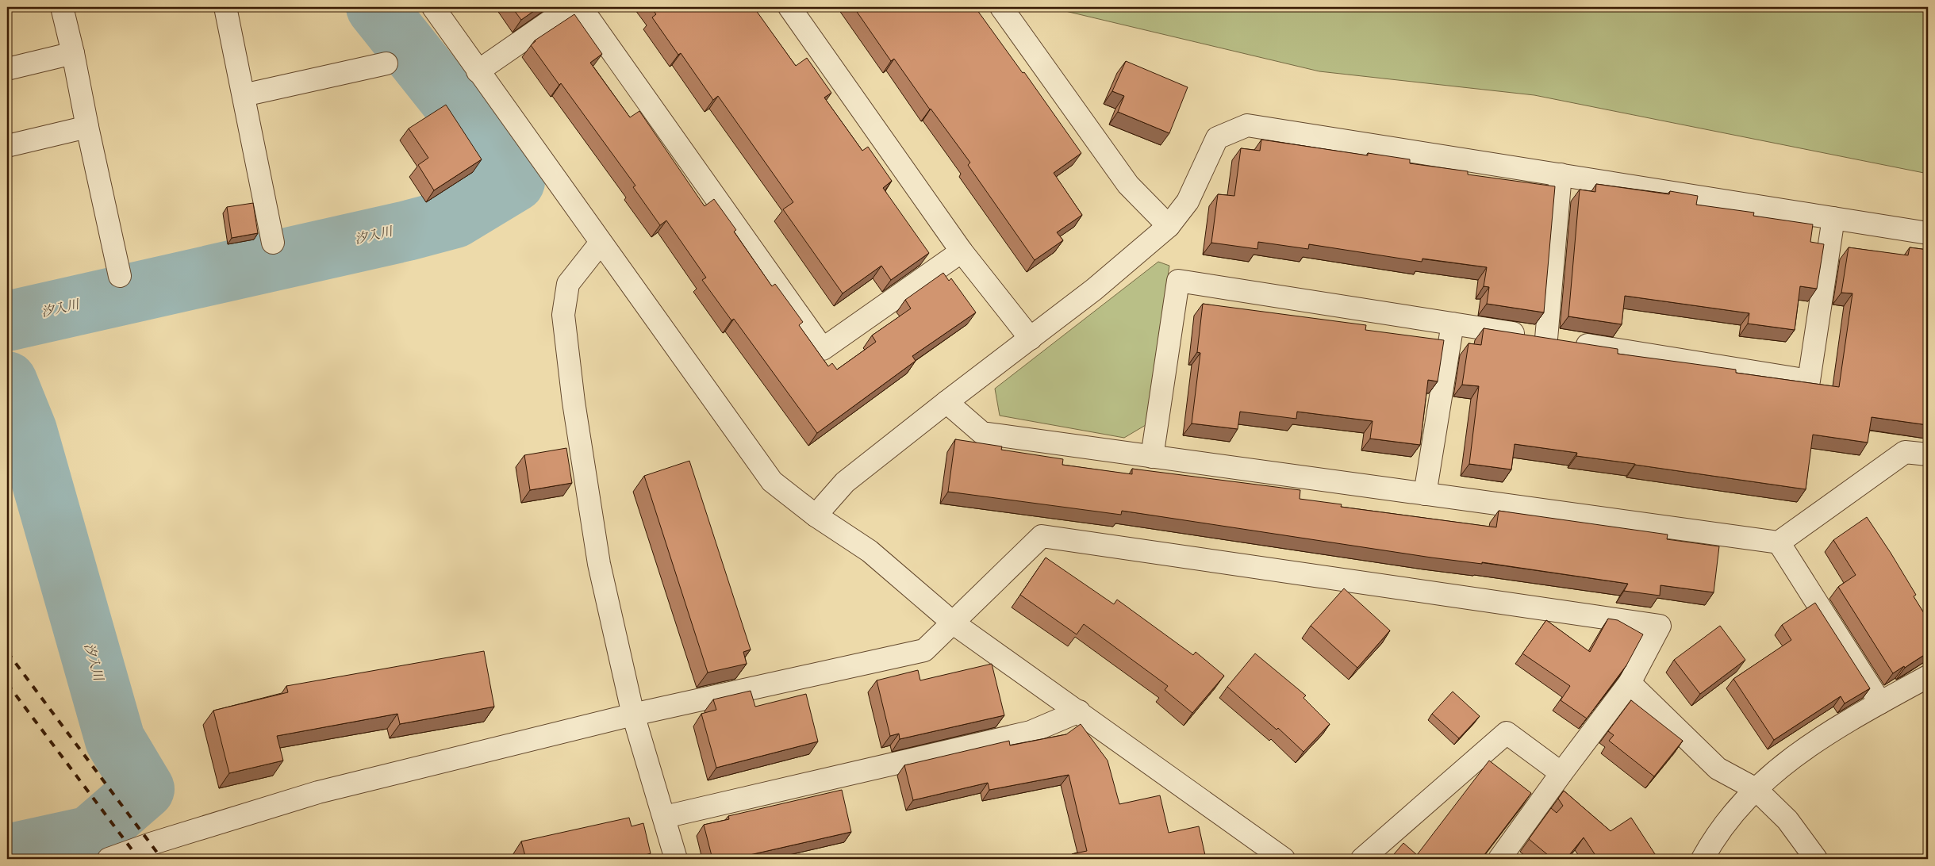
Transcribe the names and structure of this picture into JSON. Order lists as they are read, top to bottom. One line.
{"water":["汐入川"]}
